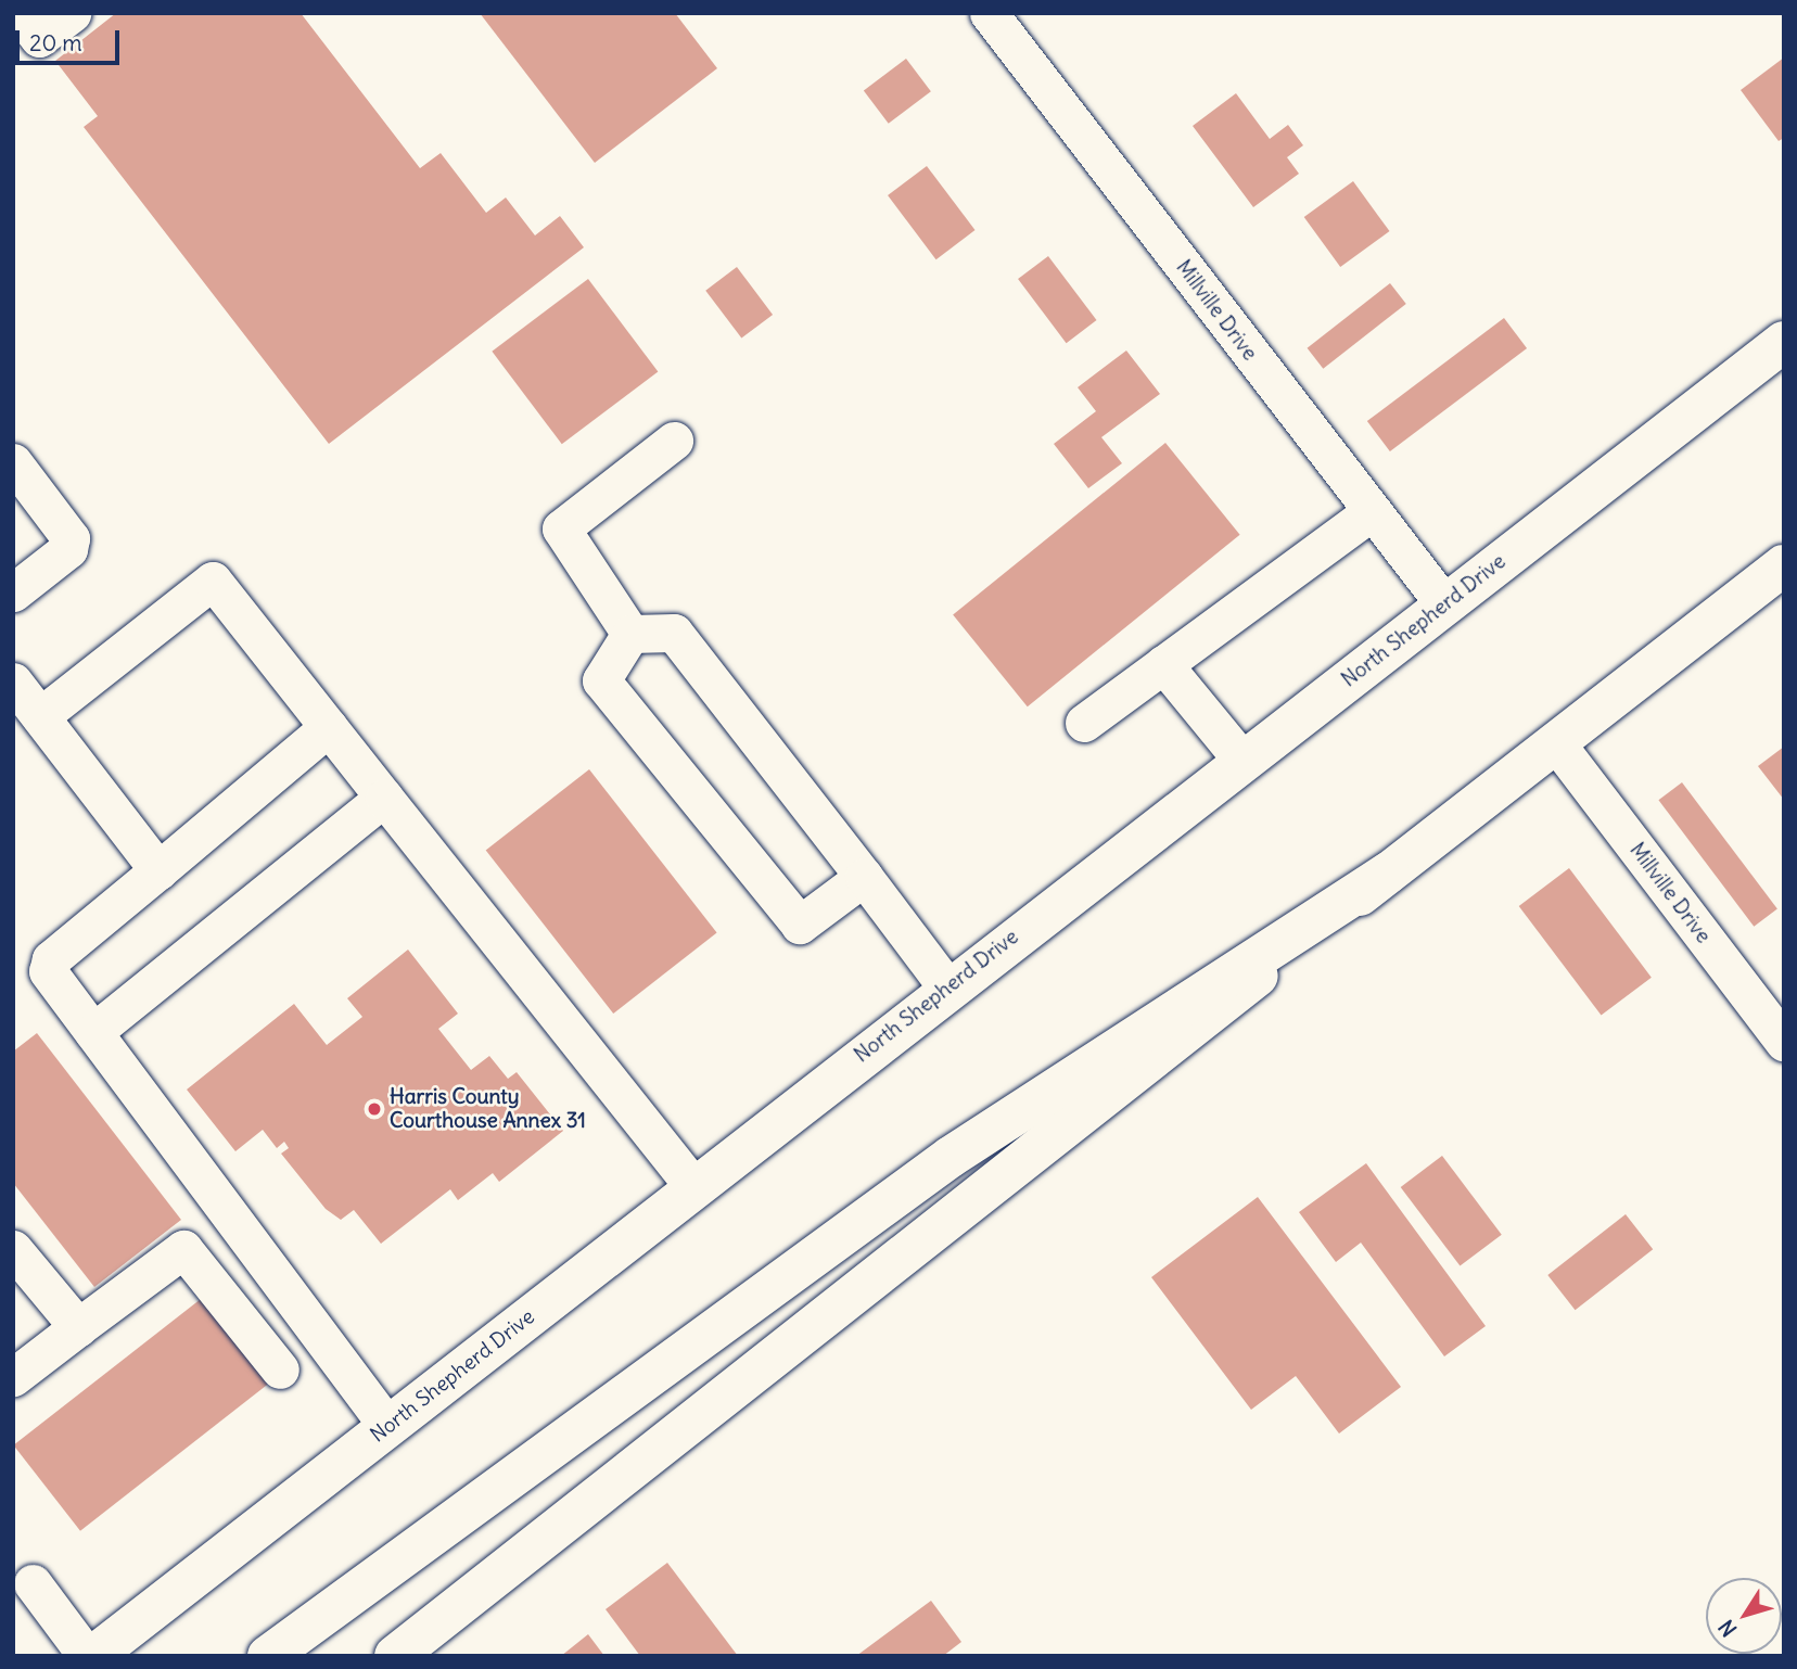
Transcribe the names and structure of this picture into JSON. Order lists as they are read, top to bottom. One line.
{"streets":{"main road":["North Shepherd Drive"],"street":["Millville Drive"]},"crossings":[["Millville Drive","North Shepherd Drive"]],"places":["Harris County Courthouse Annex 31"],"scale_bar":"20 m","north":"bottom left"}
